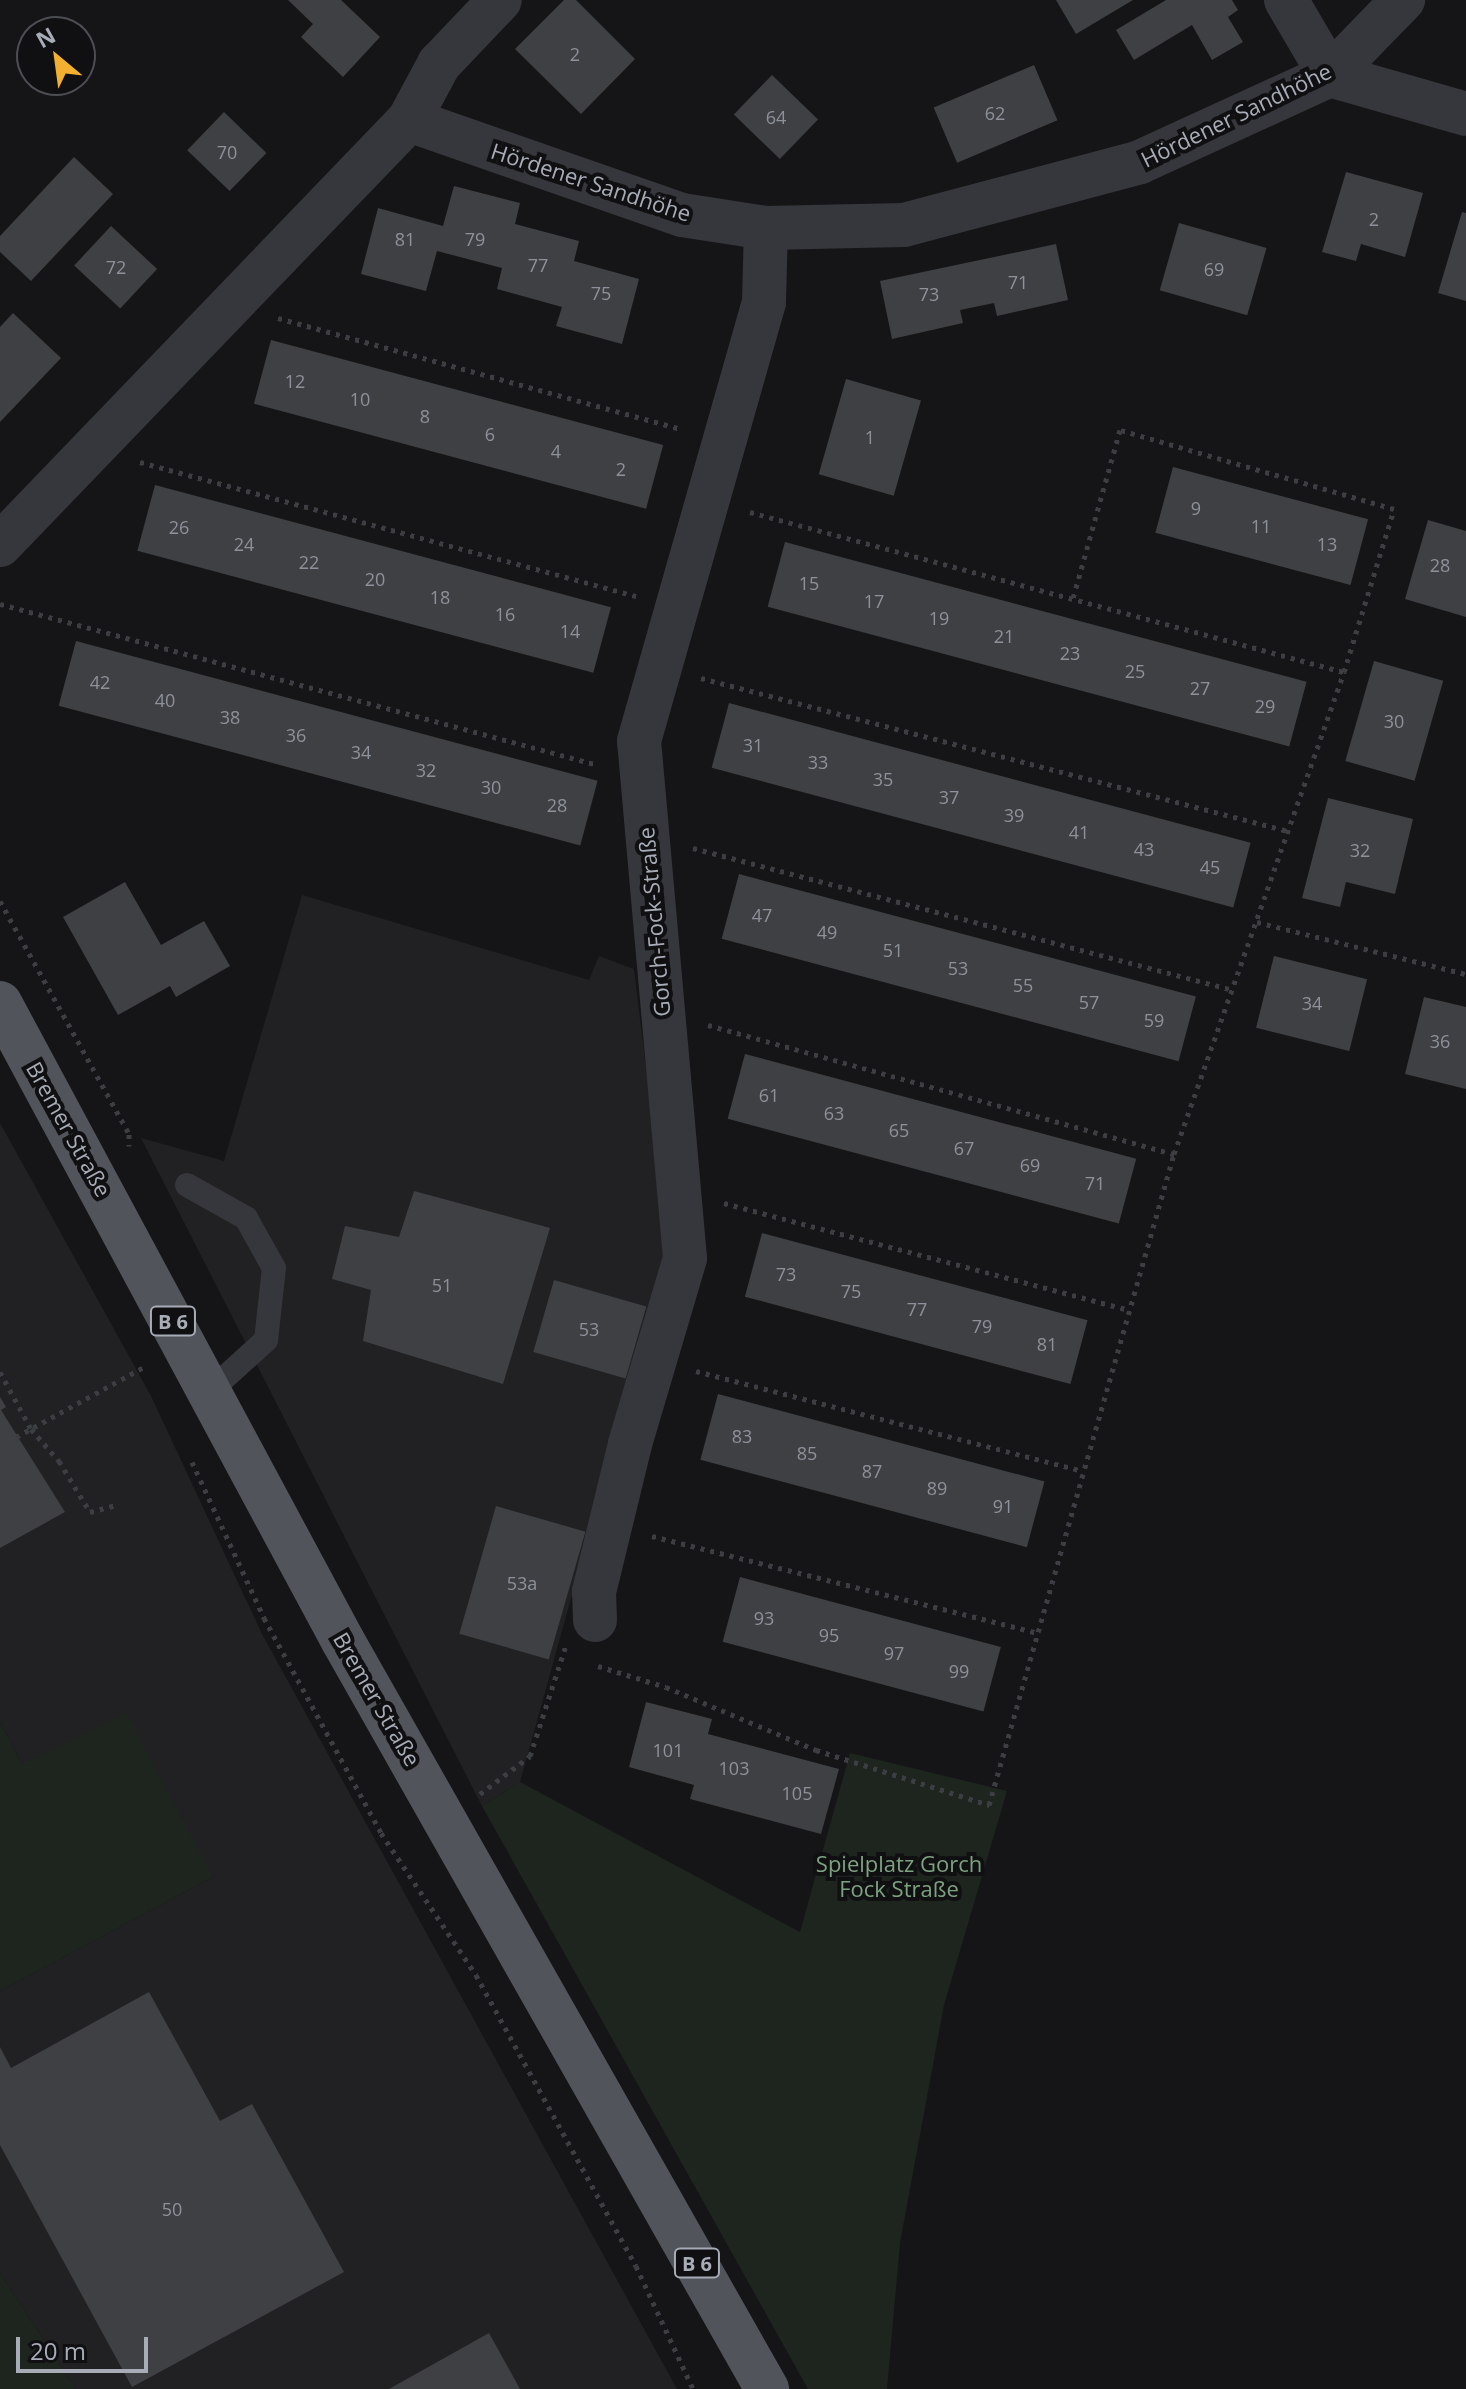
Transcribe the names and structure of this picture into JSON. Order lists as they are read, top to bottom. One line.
{"streets":{"main road":["Bremer Straße","B 6"],"street":["Hördener Sandhöhe","Gorch-Fock-Straße"]},"crossings":[["Hördener Sandhöhe","Gorch-Fock-Straße"]],"parks":["Spielplatz Gorch Fock Straße"],"house_numbers":["2","62","64","70","2","81","79","77","72","69","71","75","73","12","10","8","6","1","4","2","9","11","26","24","13","22","28","20","15","18","17","16","19","14","21","23","25","42","27","40","29","38","30","36","31","34","33","32","35","30","37","28","39","41","43","32","45","47","49","51","53","55","57","34","59","36","61","63","65","67","69","71","73","51","75","77","79","53","81","83","85","87","89","91","53a","93","95","97","99","101","103","105","50"],"scale_bar":"20 m","north":"top left"}
